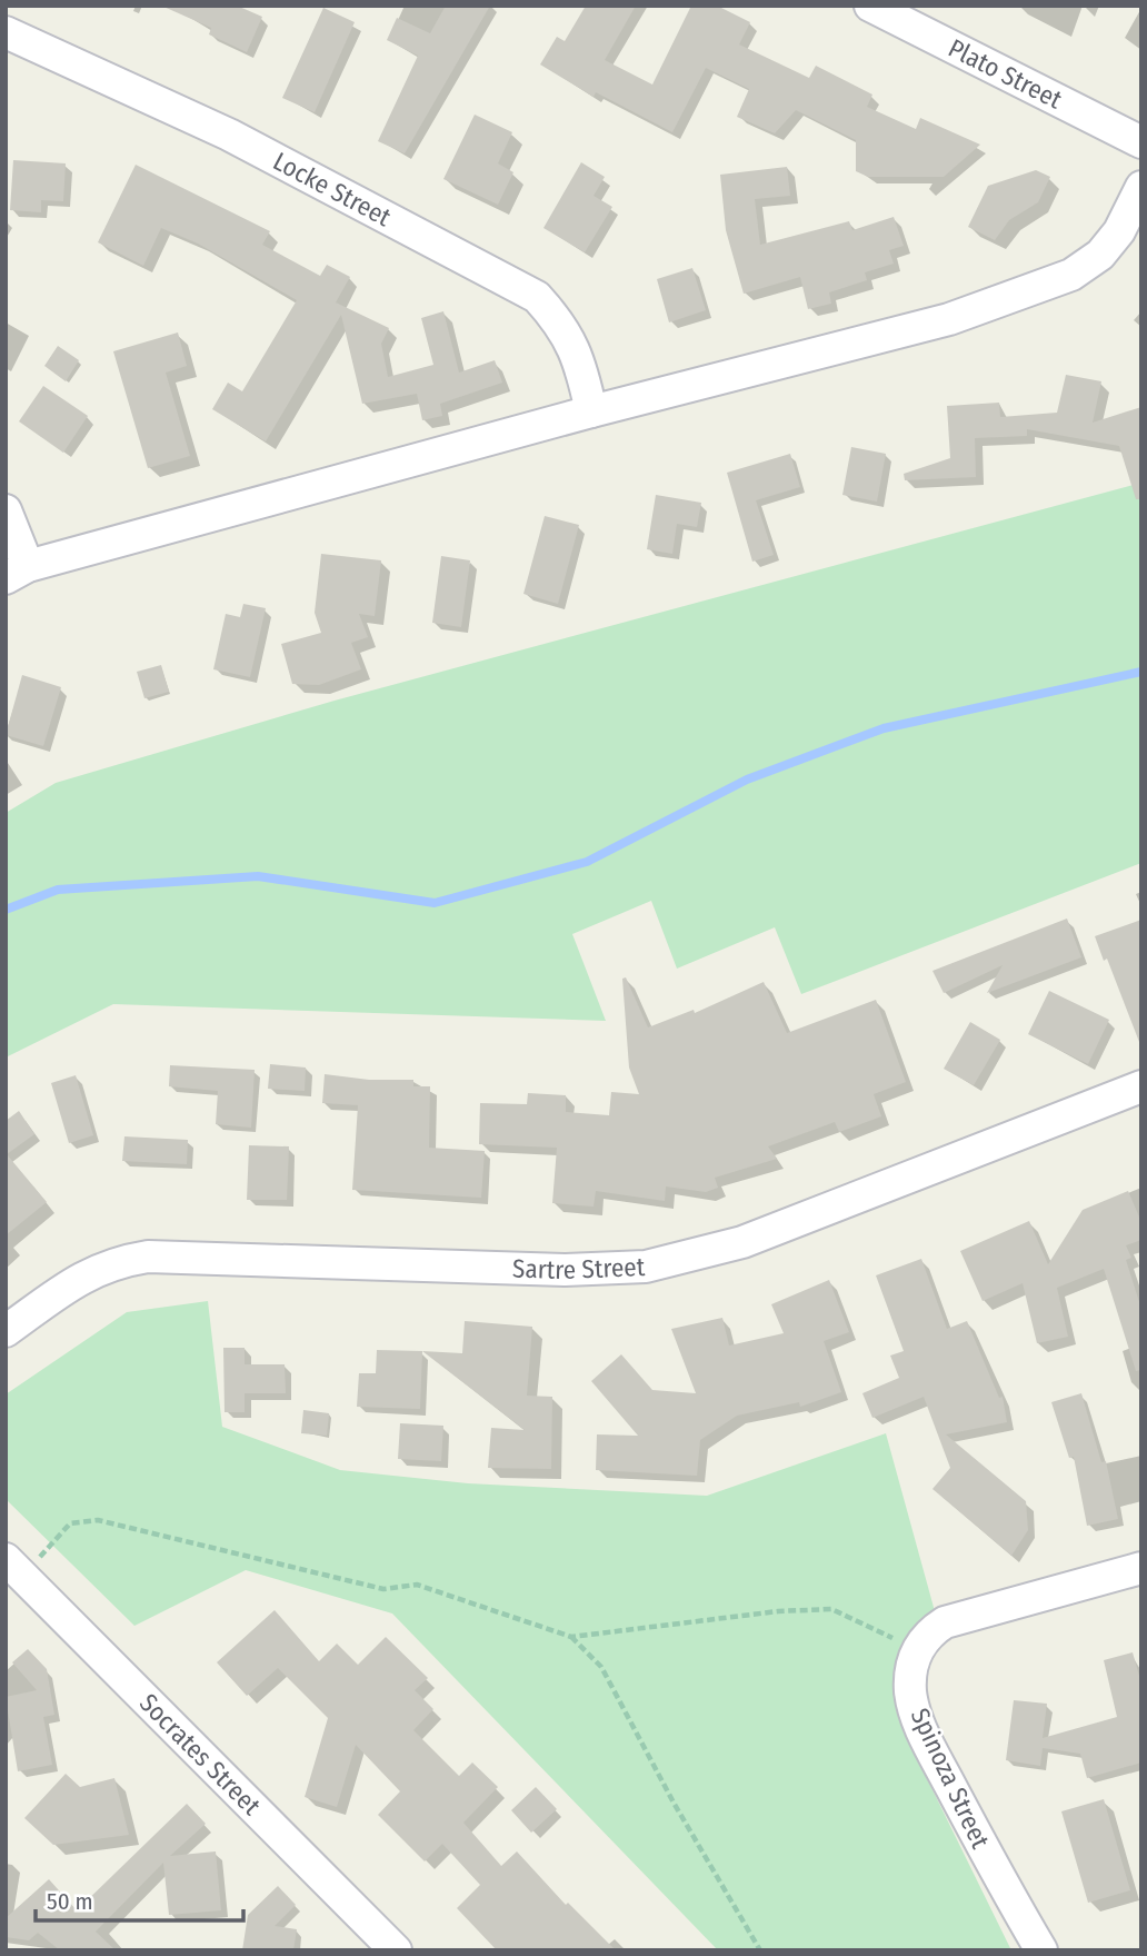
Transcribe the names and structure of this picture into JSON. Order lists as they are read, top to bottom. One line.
{"streets":{"street":["Plato Street","Locke Street","Sartre Street","Socrates Street","Spinoza Street"]},"scale_bar":"50 m"}
